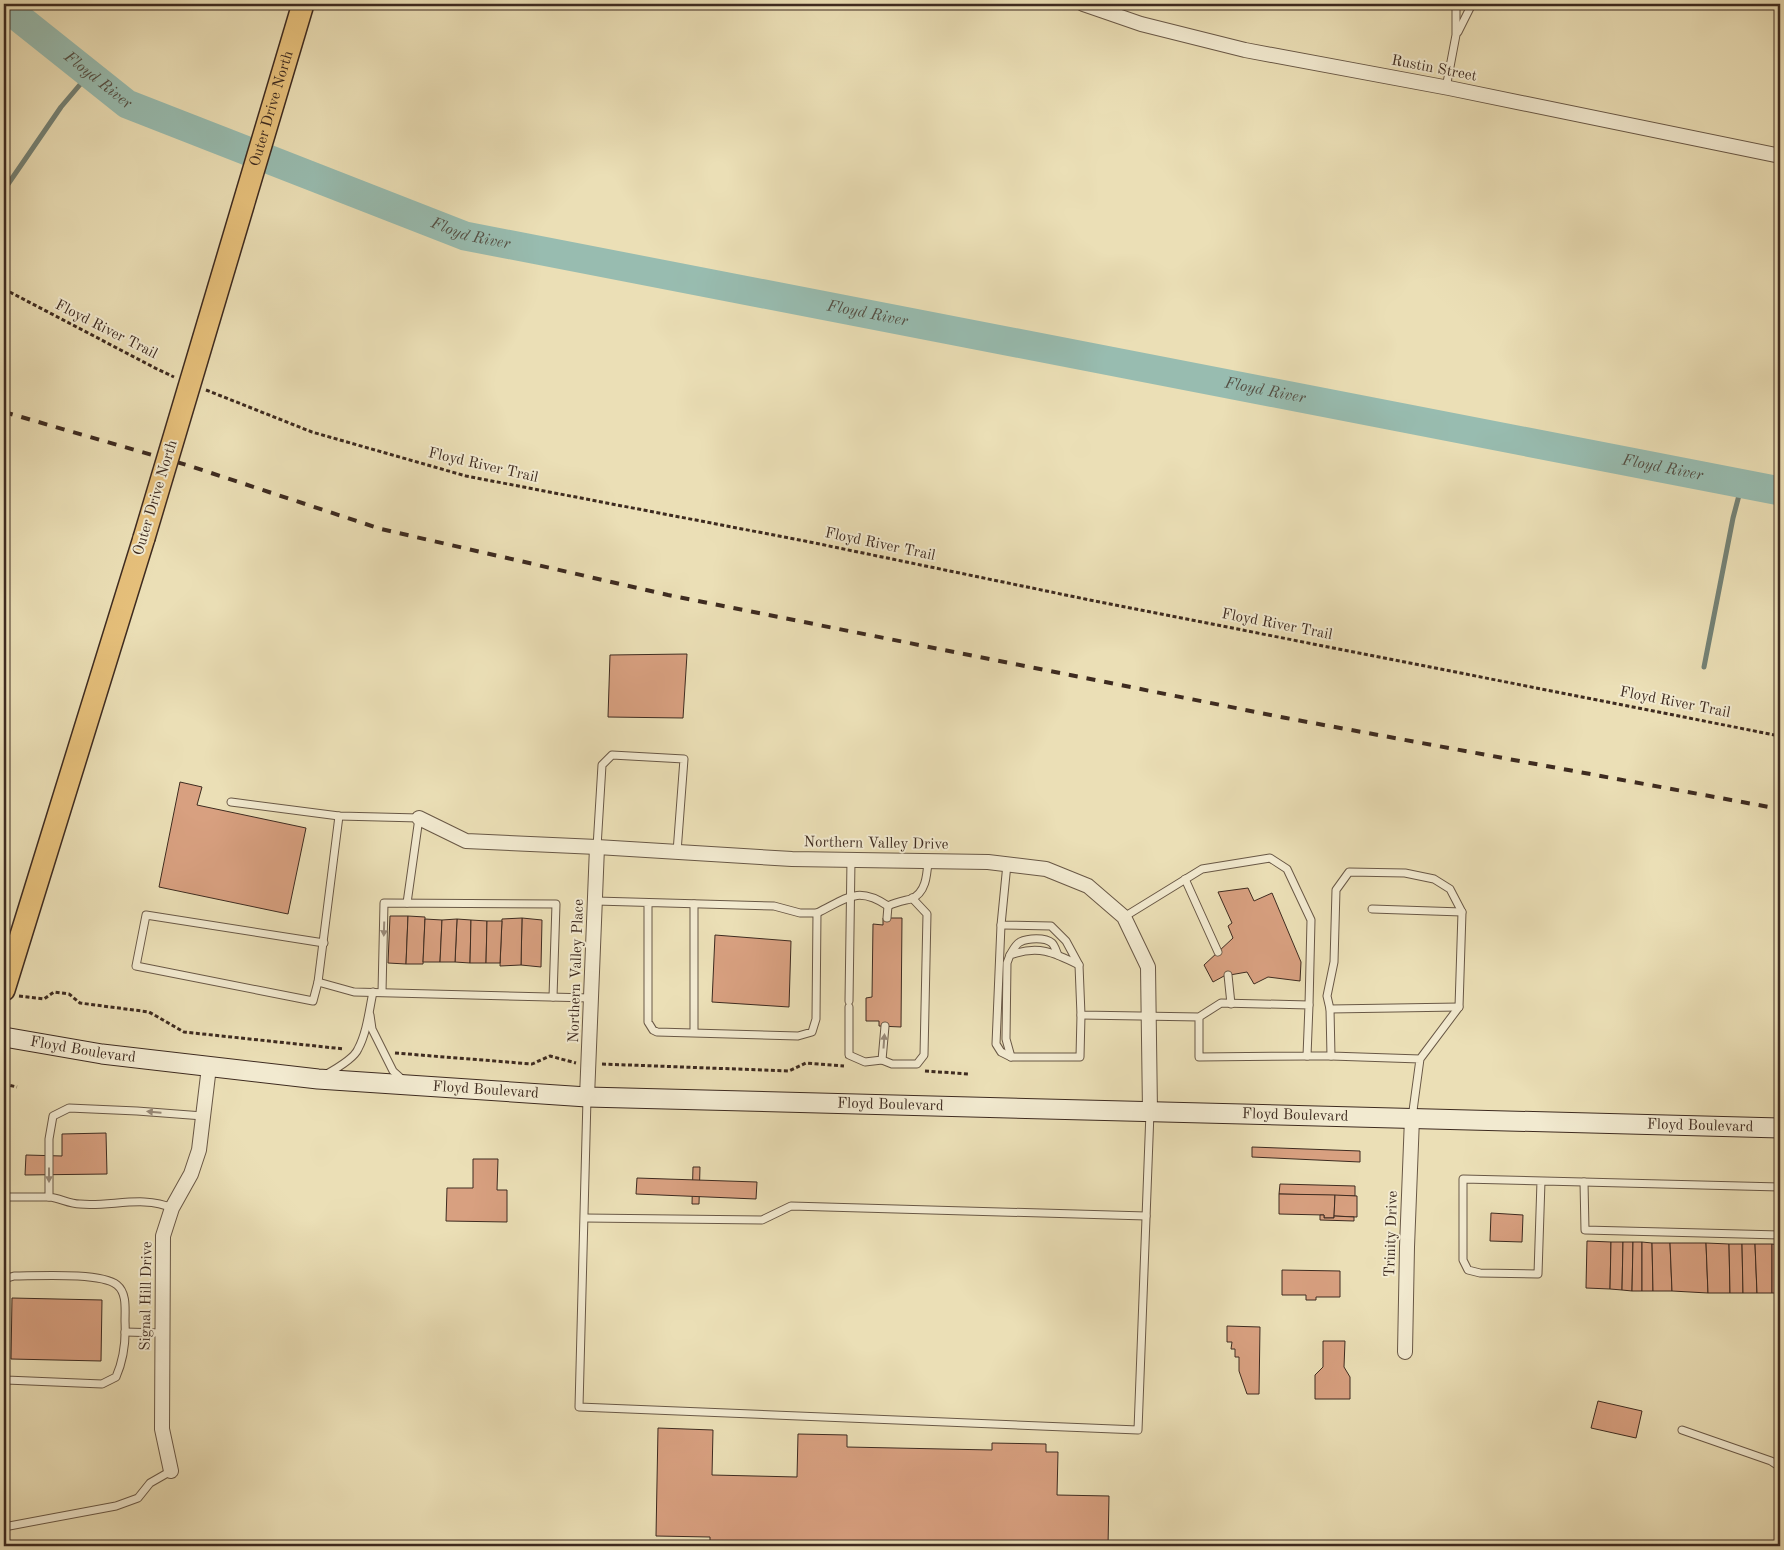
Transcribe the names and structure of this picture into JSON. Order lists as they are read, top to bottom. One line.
{"streets":{"main road":["Outer Drive North","Floyd Boulevard"],"street":["Rustin Street","Northern Valley Drive","Northern Valley Place","Trinity Drive","Signal Hill Drive"],"path":["Floyd River Trail"]},"crossings":[["Northern Valley Drive","Northern Valley Place"],["Northern Valley Drive","Floyd Boulevard"],["Northern Valley Place","Floyd Boulevard"],["Floyd Boulevard","Trinity Drive"],["Floyd Boulevard","Signal Hill Drive"]],"water":["Floyd River"]}
